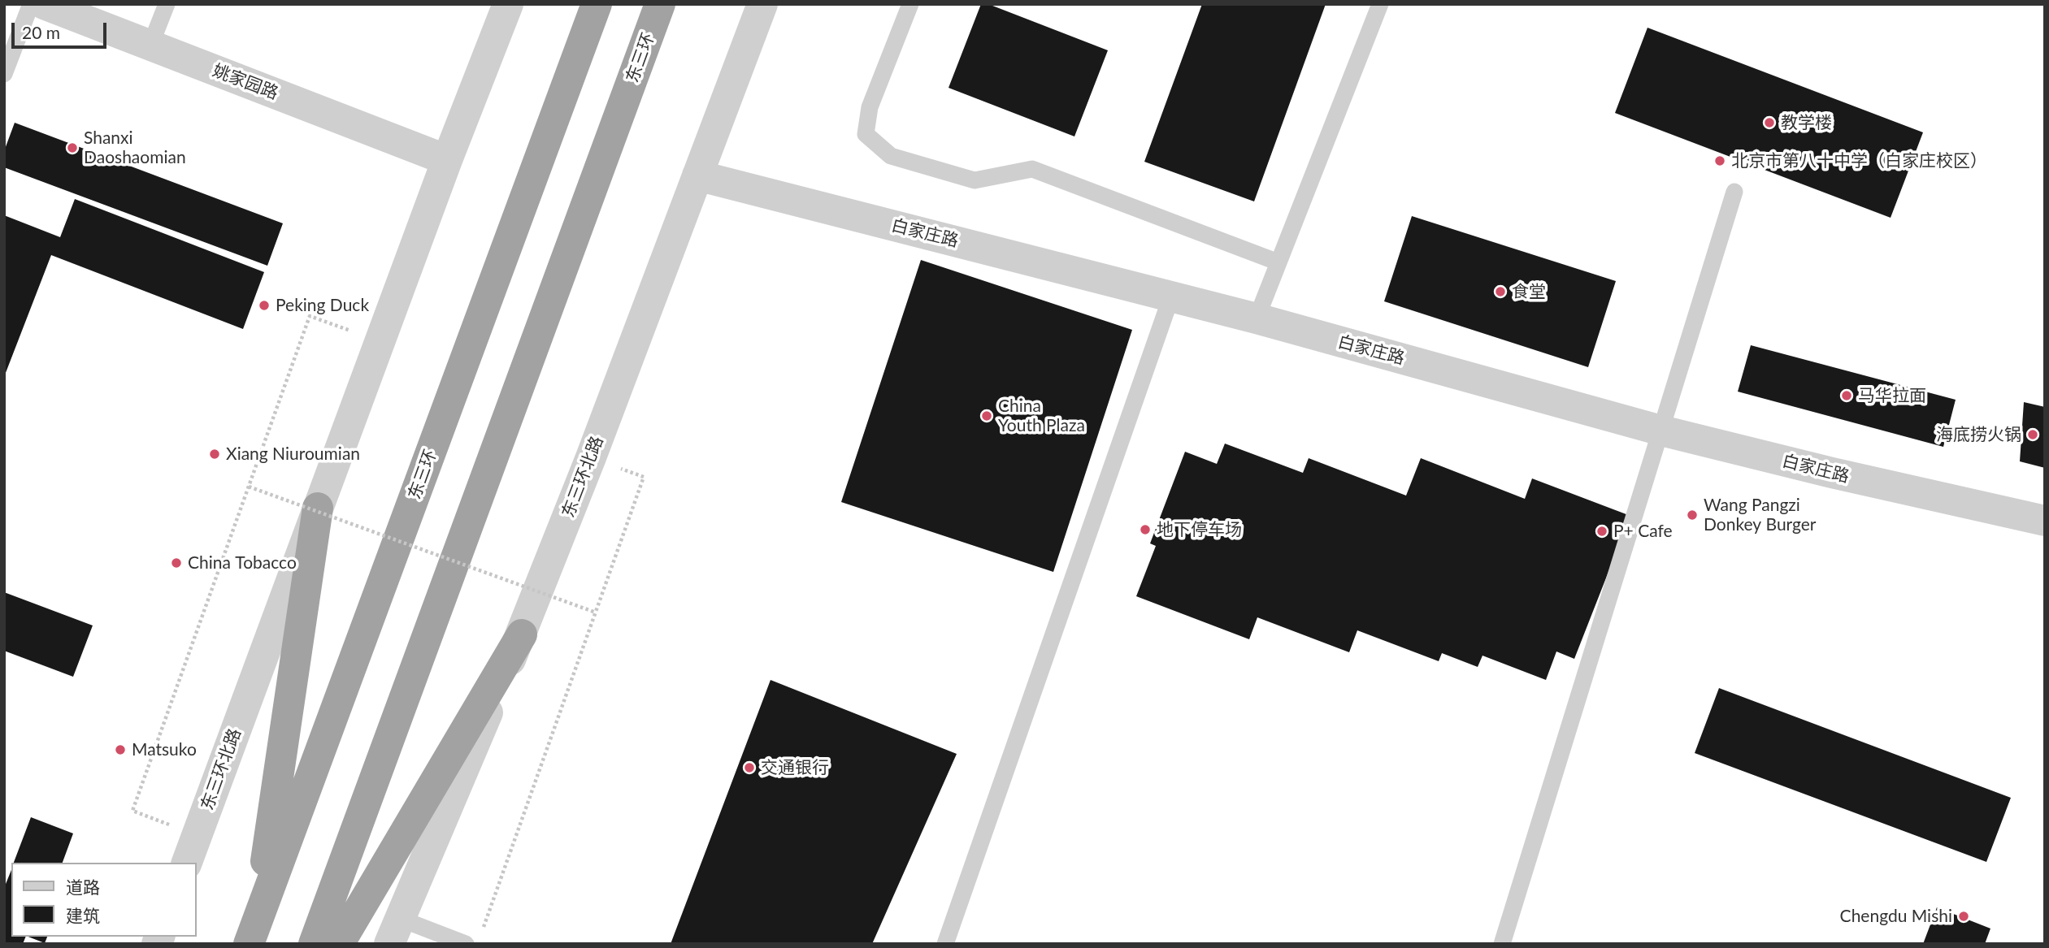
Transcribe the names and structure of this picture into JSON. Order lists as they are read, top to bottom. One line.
{"streets":{"highway":["东三环"],"street":["姚家园路","白家庄路","东三环北路"]},"crossings":[["姚家园路","东三环北路"],["白家庄路","东三环北路"]],"places":["教学楼","Shanxi Daoshaomian","北京市第八十中学（白家庄校区）","食堂","Peking Duck","马华拉面","China Youth Plaza","海底捞火锅","Xiang Niuroumian","Wang Pangzi Donkey Burger","地下停车场","P+ Cafe","China Tobacco","Matsuko","交通银行","Chengdu Mishi"],"legend":["道路","建筑"],"scale_bar":"20 m"}
